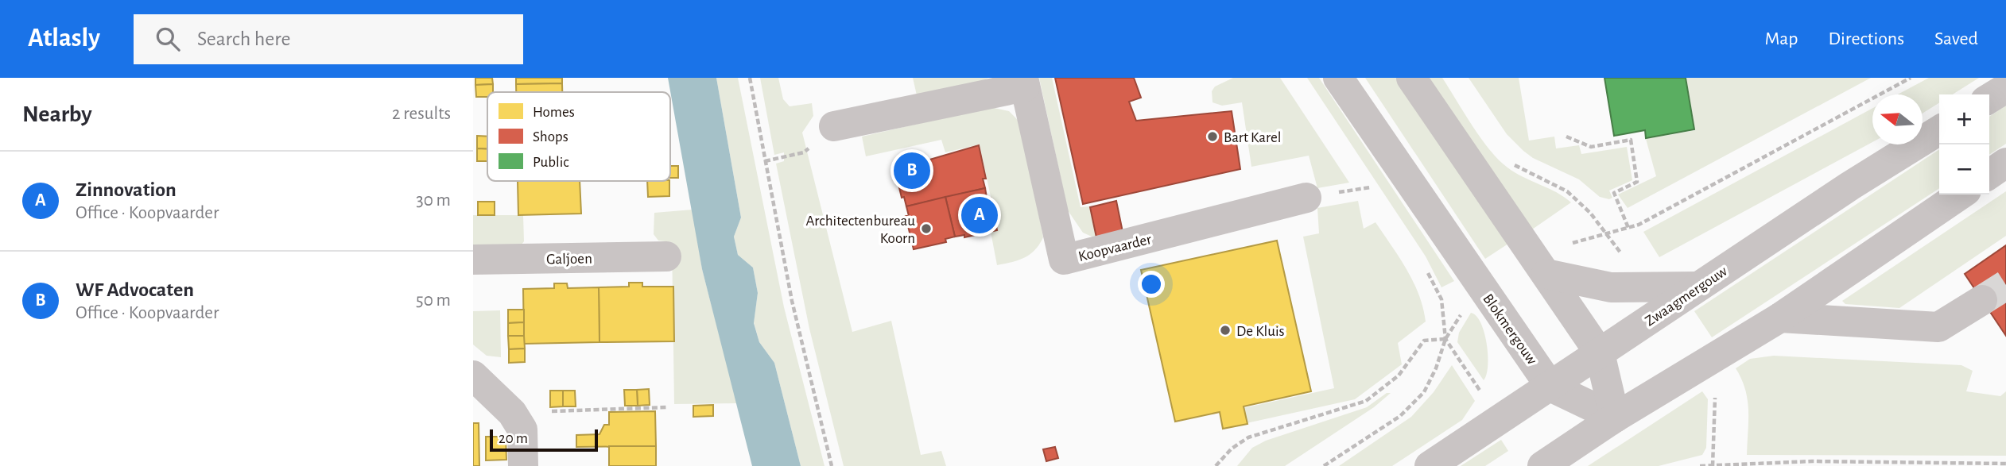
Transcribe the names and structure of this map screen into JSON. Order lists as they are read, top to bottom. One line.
{"streets":{"street":["Koopvaarder","Galjoen","Zwaagmergouw","Blokmergouw"]},"crossings":[["Zwaagmergouw","Blokmergouw"]],"places":["Bart Karel","Architectenbureau Koorn","De Kluis"],"legend":["Homes","Shops","Public"],"scale_bar":"20 m","north":"left","page":{"header":"Atlasly","search":"Search here","nav":["Map","Directions","Saved"],"heading":["Nearby","2 results"],"map_buttons":["+","−"],"pins":["B","A"],"list":[{"mark":"A","name":"Zinnovation","note":"Office · Koopvaarder","value":"30 m"},{"mark":"B","name":"WF Advocaten","note":"Office · Koopvaarder","value":"50 m"}],"scale":"20 m"}}
